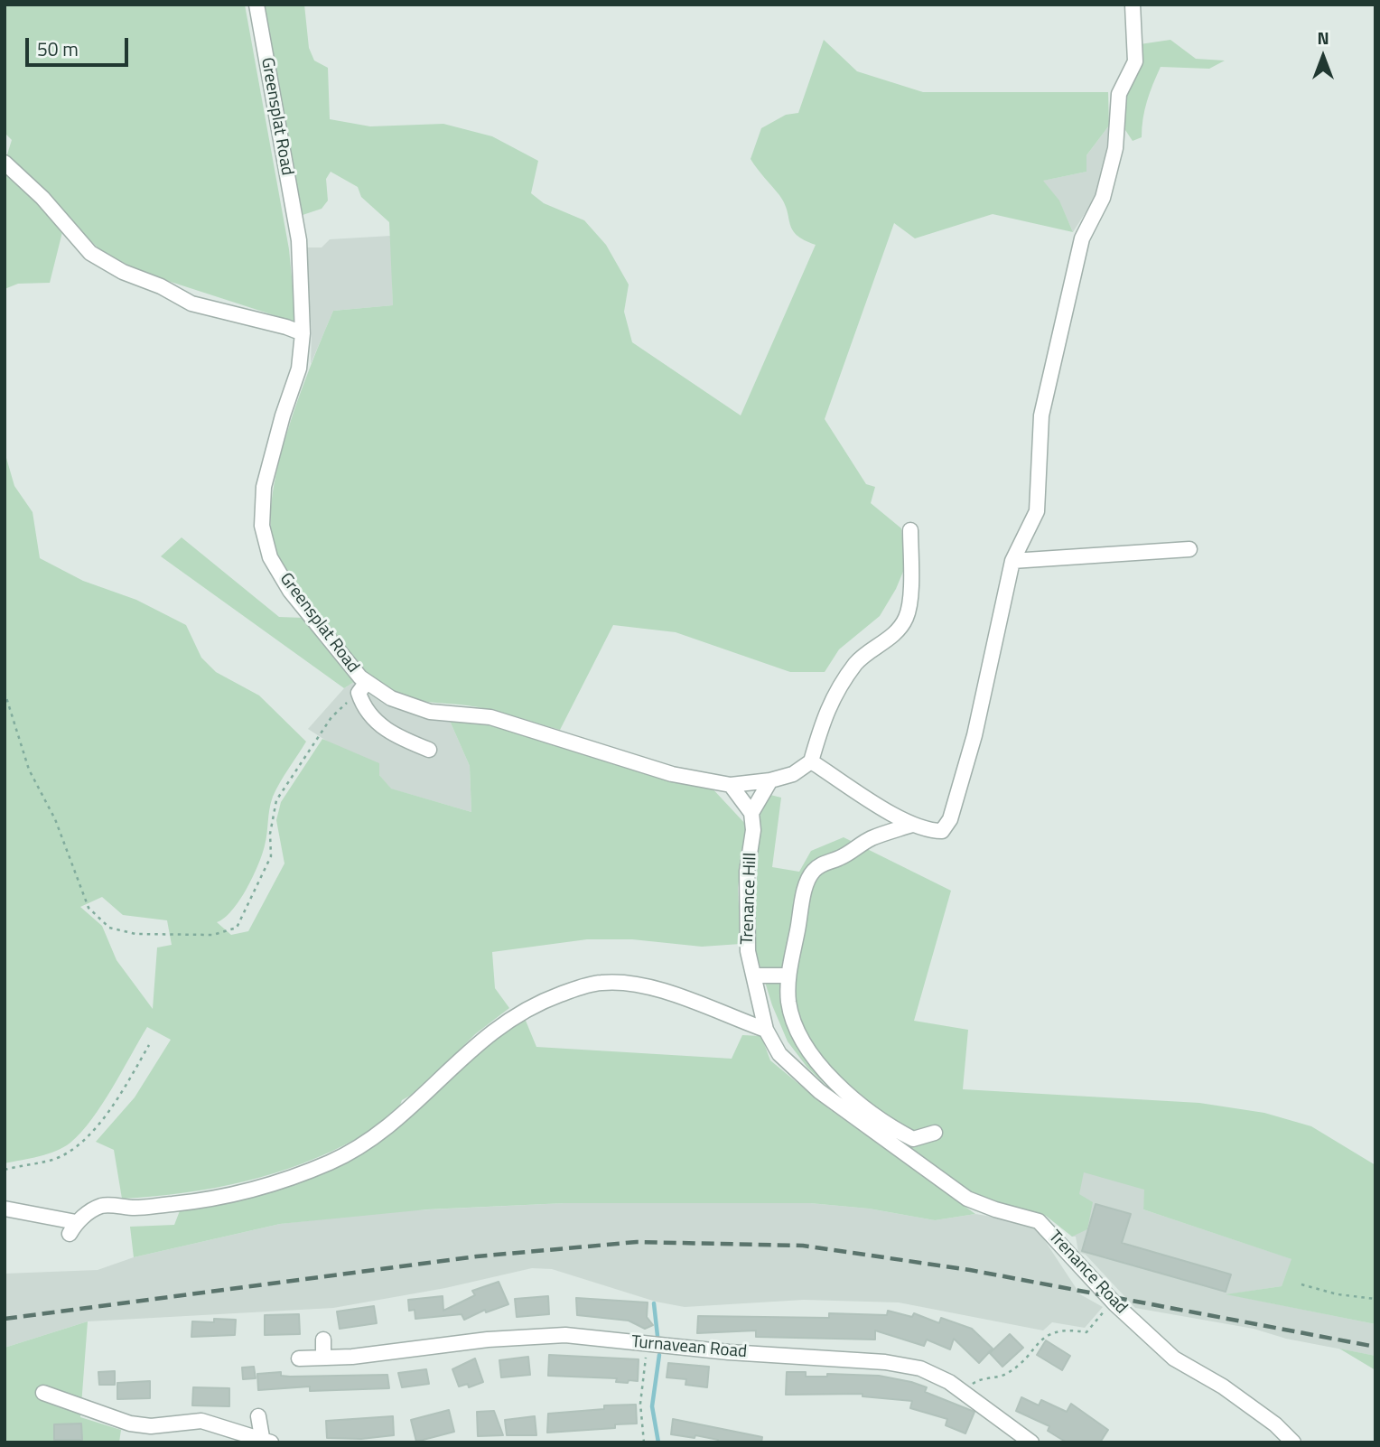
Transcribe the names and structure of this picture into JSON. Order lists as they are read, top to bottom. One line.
{"streets":{"street":["Greensplat Road","Trenance Hill","Trenance Road","Turnavean Road"]},"crossings":[["Trenance Hill","Trenance Road"]],"scale_bar":"50 m","north":"top"}
